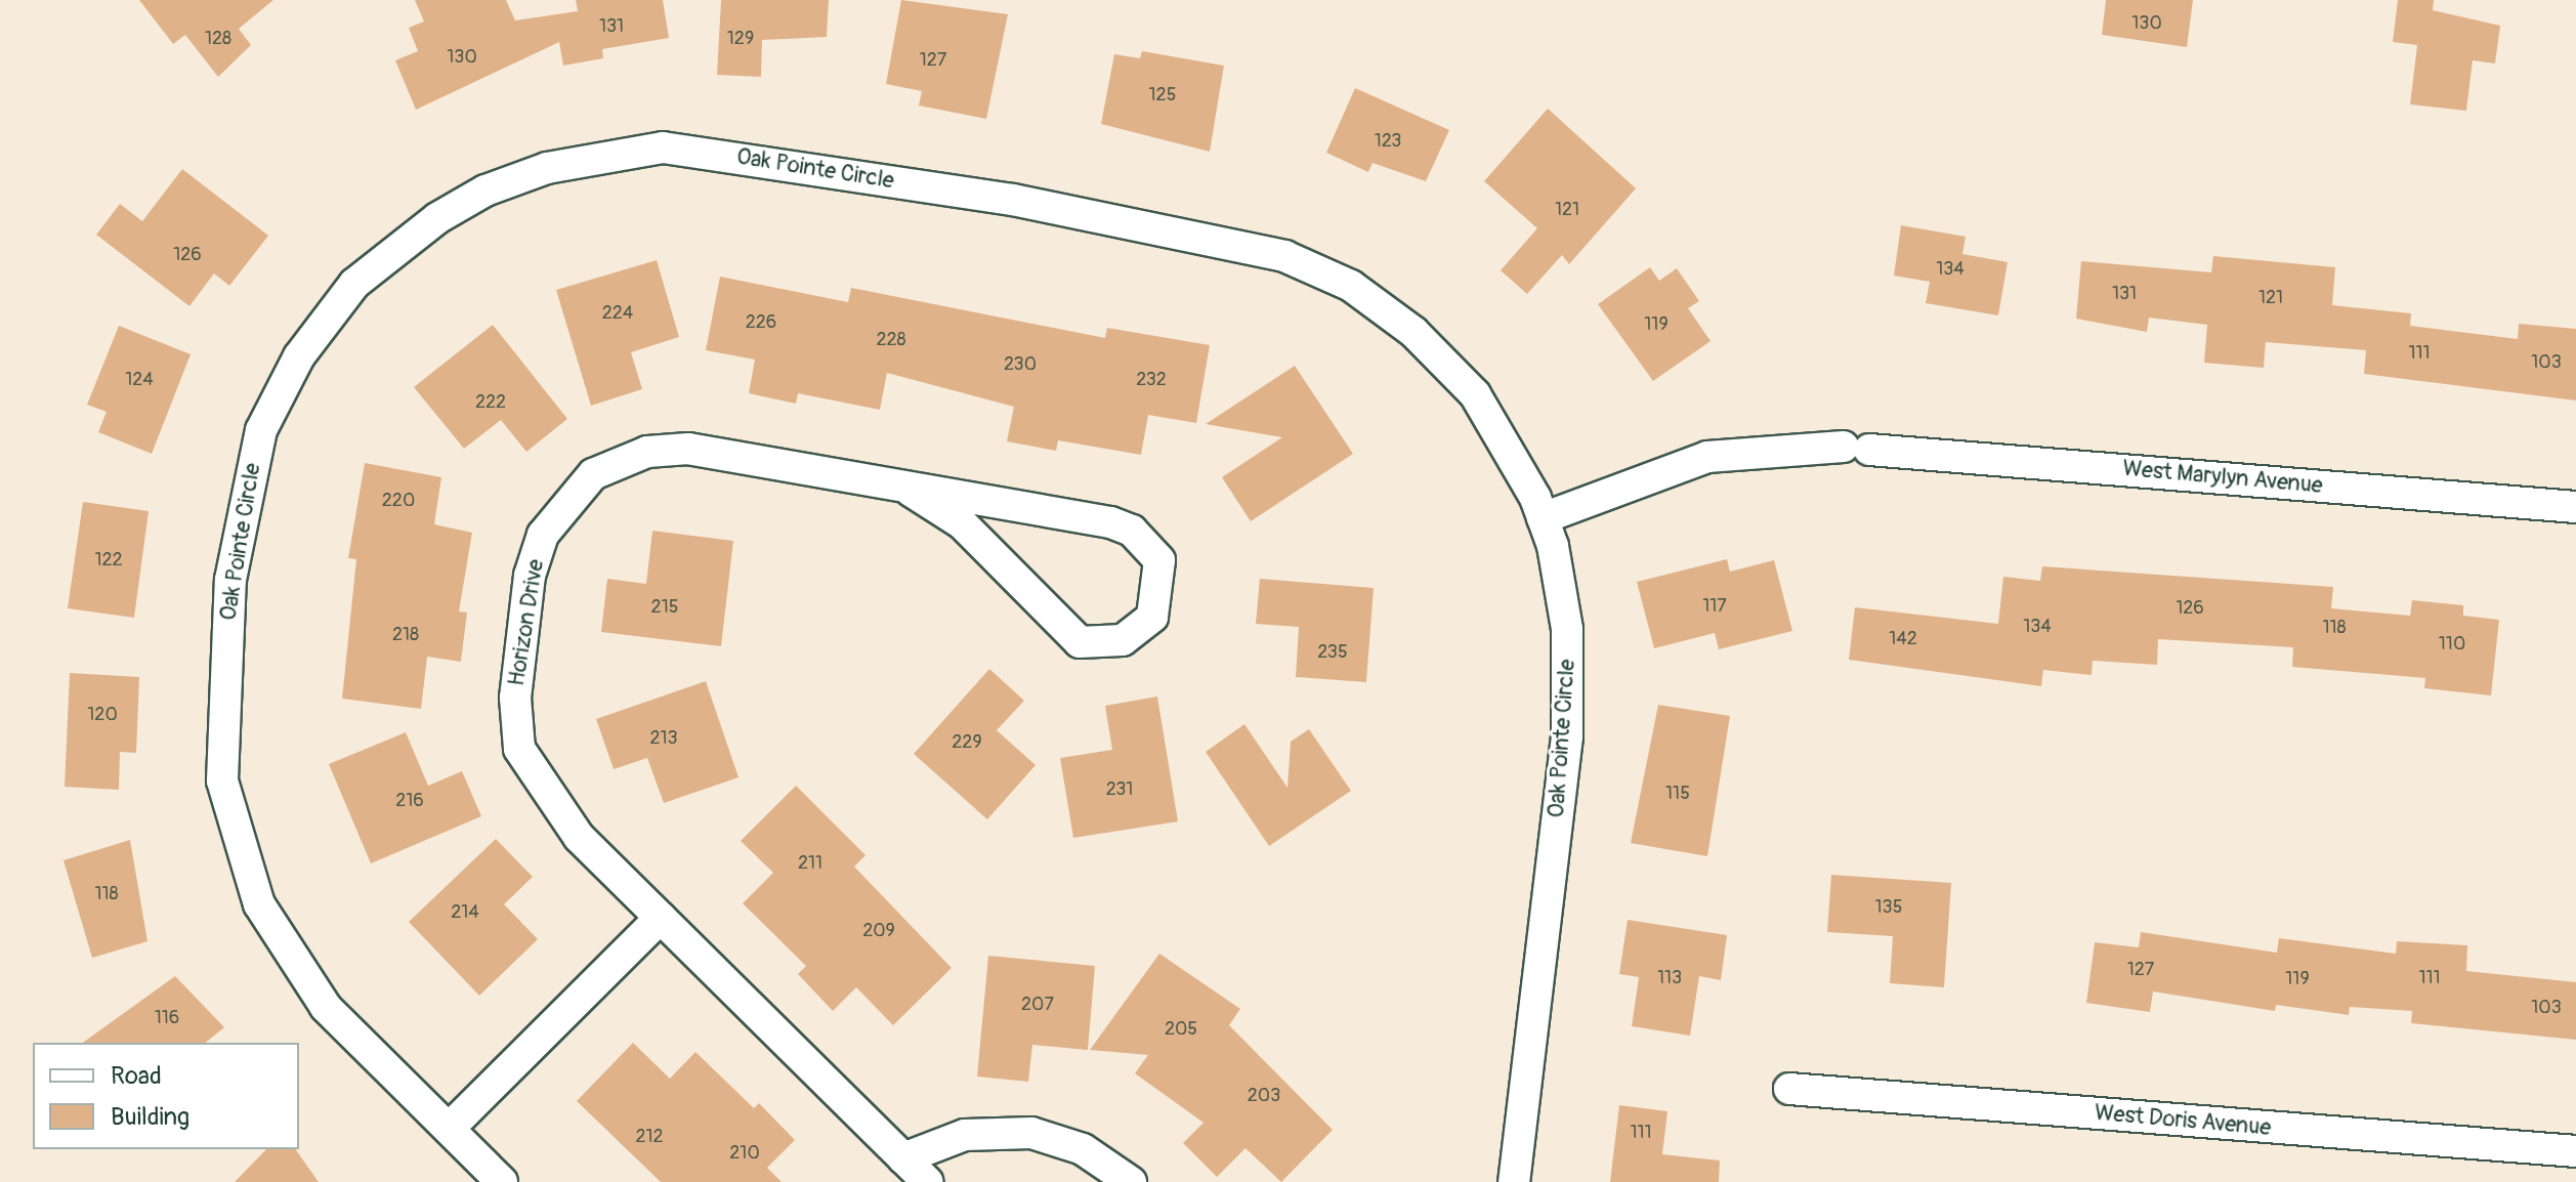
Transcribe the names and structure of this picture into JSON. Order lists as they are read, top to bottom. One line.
{"streets":{"street":["Oak Pointe Circle","West Marylyn Avenue","Horizon Drive","West Doris Avenue"]},"crossings":[["Oak Pointe Circle","West Marylyn Avenue"]],"house_numbers":["130","131","128","129","130","127","125","123","121","126","134","131","121","224","226","119","228","111","103","230","124","232","222","220","122","117","215","126","134","118","218","142","110","235","120","213","229","231","115","216","211","118","135","214","209","127","113","111","119","207","103","116","205","203","111","212","210"],"legend":["Road","Building"]}
